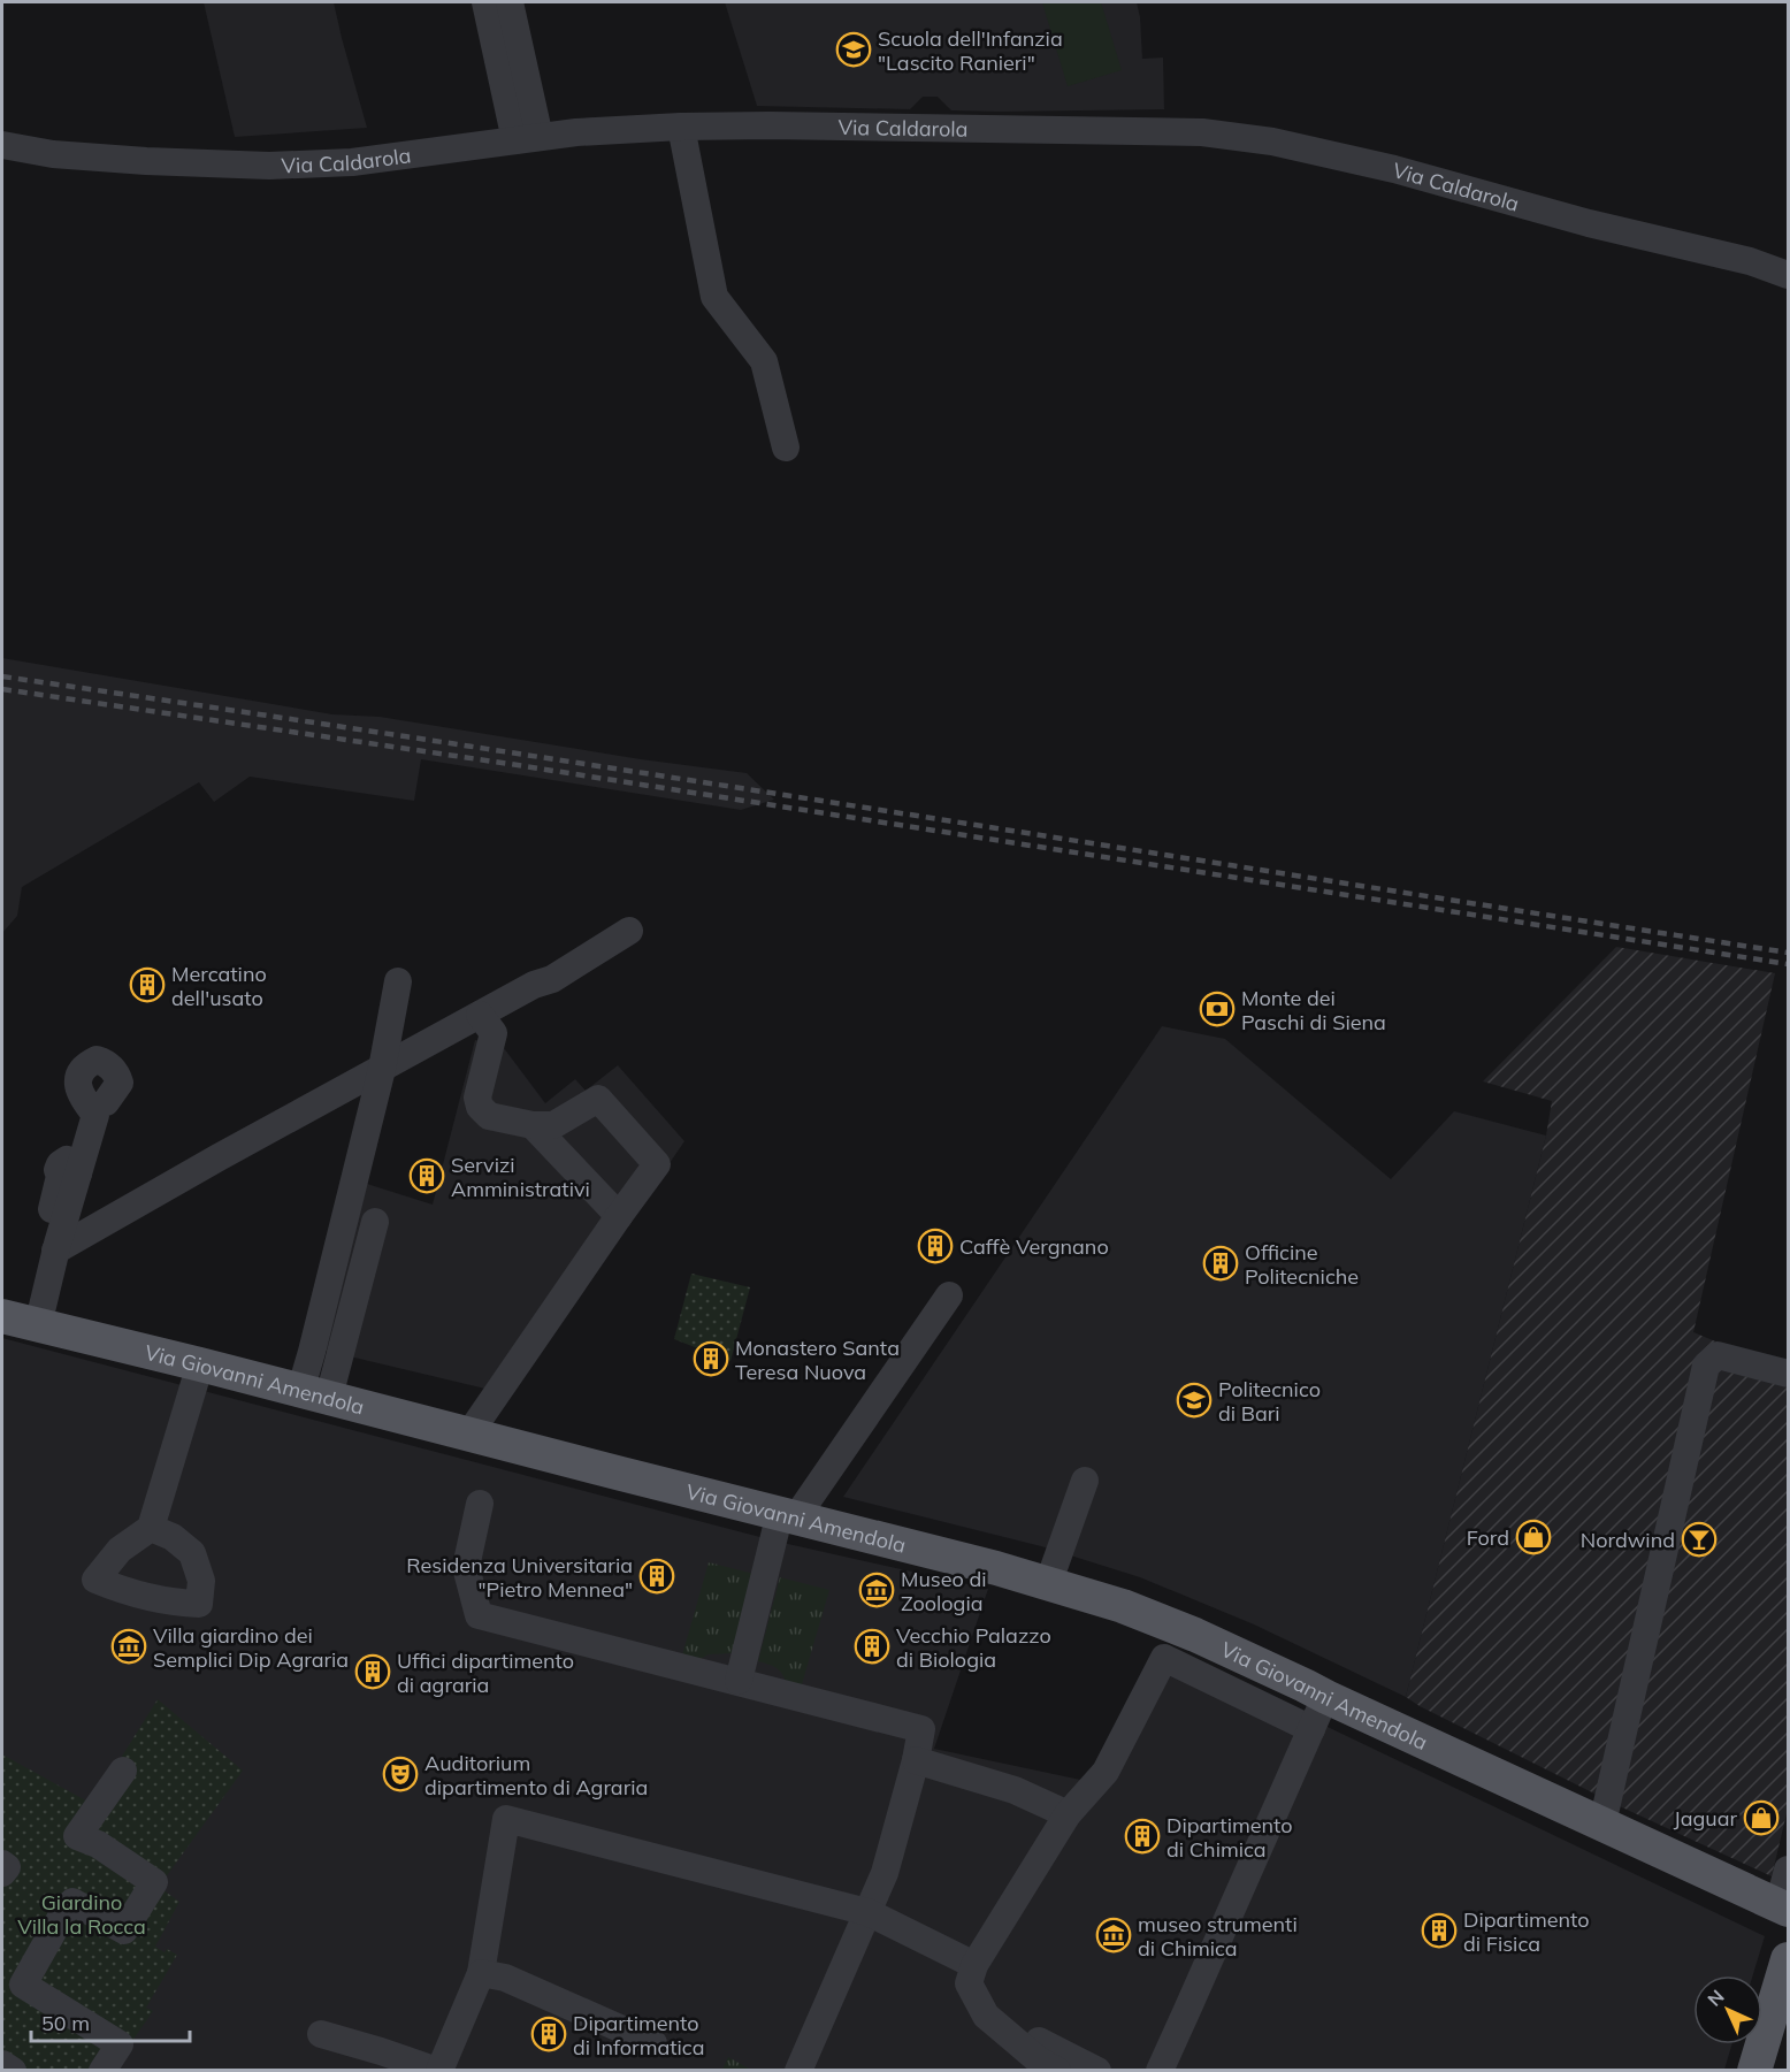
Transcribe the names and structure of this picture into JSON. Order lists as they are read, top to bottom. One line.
{"streets":{"main road":["Via Giovanni Amendola"],"street":["Via Caldarola"]},"parks":["Giardino Villa la Rocca"],"places":{"school or university":["Scuola dell'Infanzia \"Lascito Ranieri\"","Politecnico di Bari"],"building":["Mercatino dell'usato","Servizi Amministrativi","Caffè Vergnano","Officine Politecniche","Monastero Santa Teresa Nuova","Residenza Universitaria \"Pietro Mennea\"","Vecchio Palazzo di Biologia","Uffici dipartimento di agraria","Dipartimento di Chimica","Dipartimento di Fisica","Dipartimento di Informatica"],"bank":["Monte dei Paschi di Siena"],"shop":["Ford","Jaguar"],"bar":["Nordwind"],"museum":["Museo di Zoologia","Villa giardino dei Semplici Dip Agraria","museo strumenti di Chimica"],"theatre":["Auditorium dipartimento di Agraria"]},"scale_bar":"50 m","north":"top left"}
